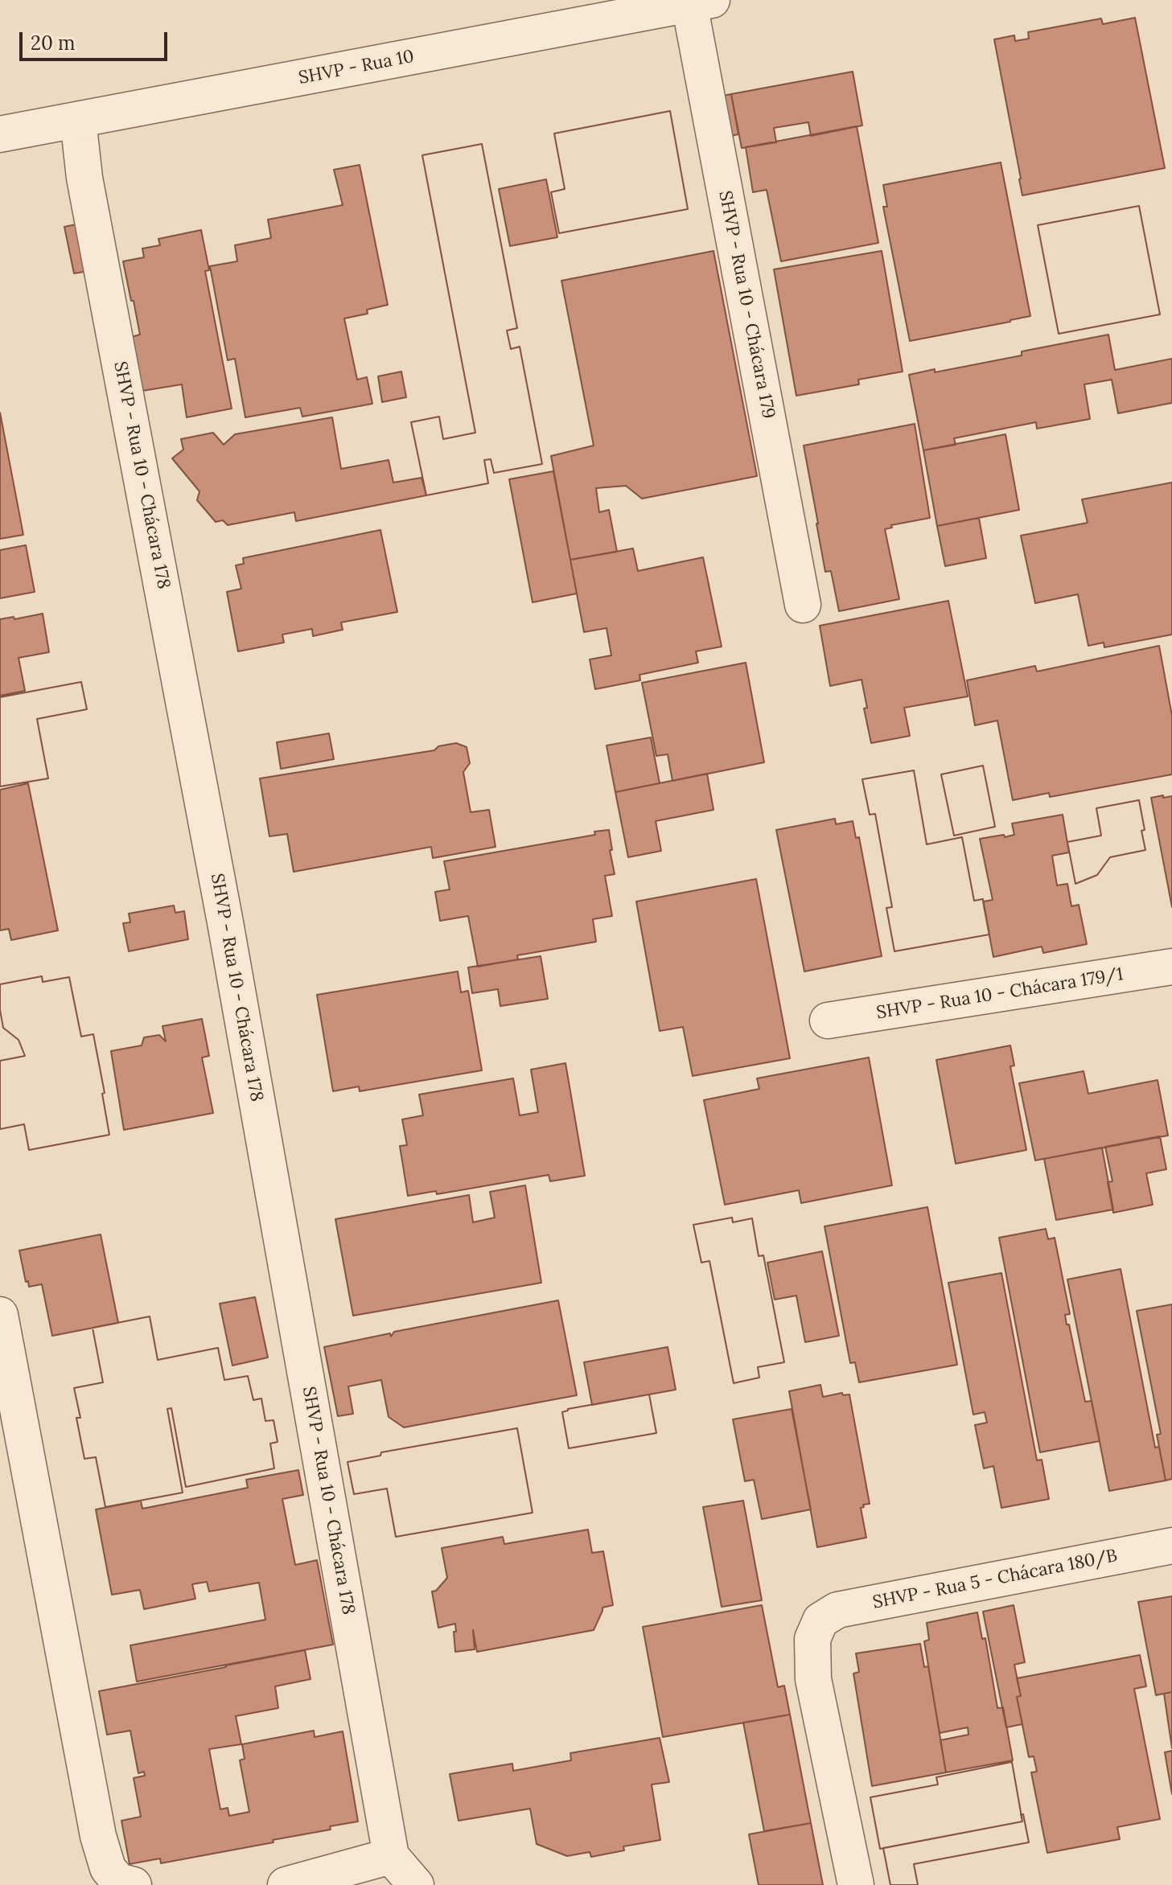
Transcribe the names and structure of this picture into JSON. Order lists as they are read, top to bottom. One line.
{"streets":{"street":["SHVP - Rua 10","SHVP - Rua 10 - Chácara 179","SHVP - Rua 10 - Chácara 178","SHVP - Rua 10 - Chácara 179/1","SHVP - Rua 5 - Chácara 180/B"]},"crossings":[["SHVP - Rua 10","SHVP - Rua 10 - Chácara 179"],["SHVP - Rua 10","SHVP - Rua 10 - Chácara 178"]],"scale_bar":"20 m"}
